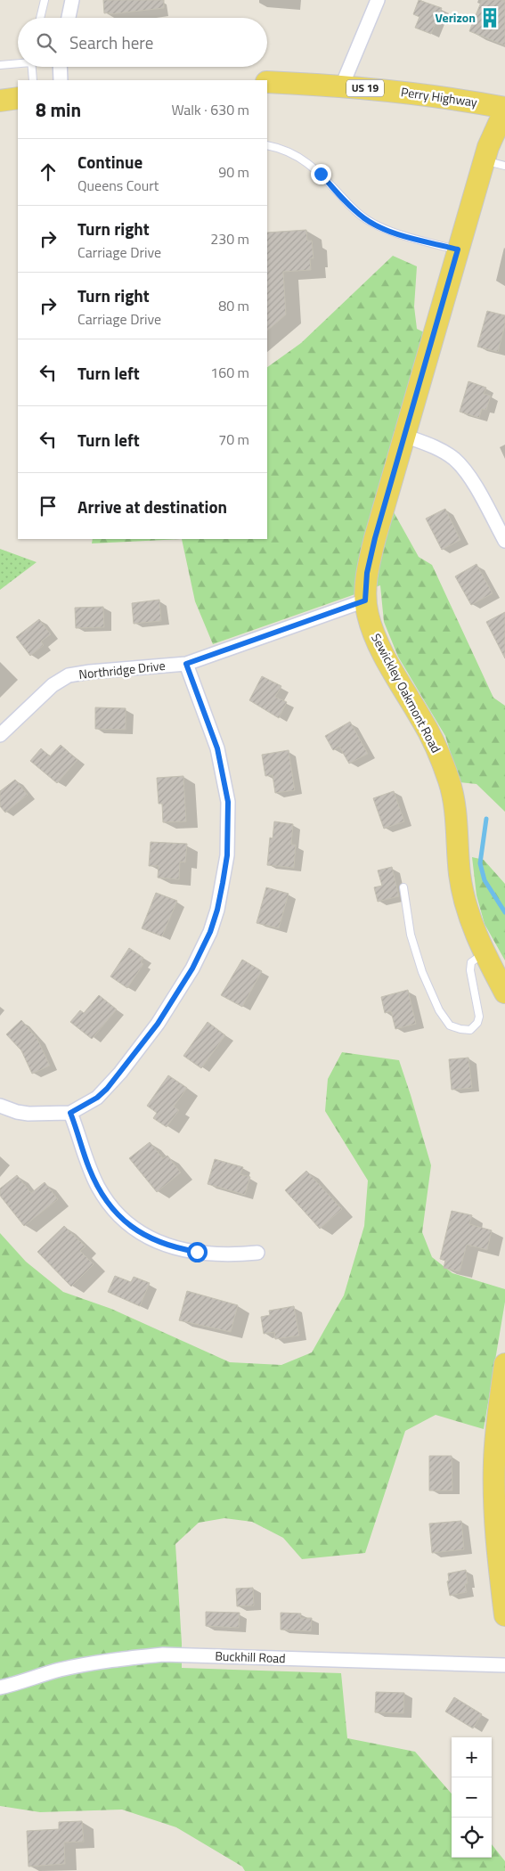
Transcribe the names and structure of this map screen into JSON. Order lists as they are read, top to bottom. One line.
{"streets":{"main road":["US 19","Perry Highway","Sewickley Oakmont Road"],"street":["Northridge Drive","Buckhill Road"]},"crossings":[["Perry Highway","Sewickley Oakmont Road"],["Northridge Drive","Sewickley Oakmont Road"]],"places":{"building":["Verizon"]},"page":{"search":"Search here","heading":["8 min","Walk · 630 m"],"list":[["Continue","Queens Court","90 m"],["Turn right","Carriage Drive","230 m"],["Turn right","Carriage Drive","80 m"],["Turn left","160 m"],["Turn left","70 m"],"Arrive at destination"],"map_buttons":["+","−"]}}
